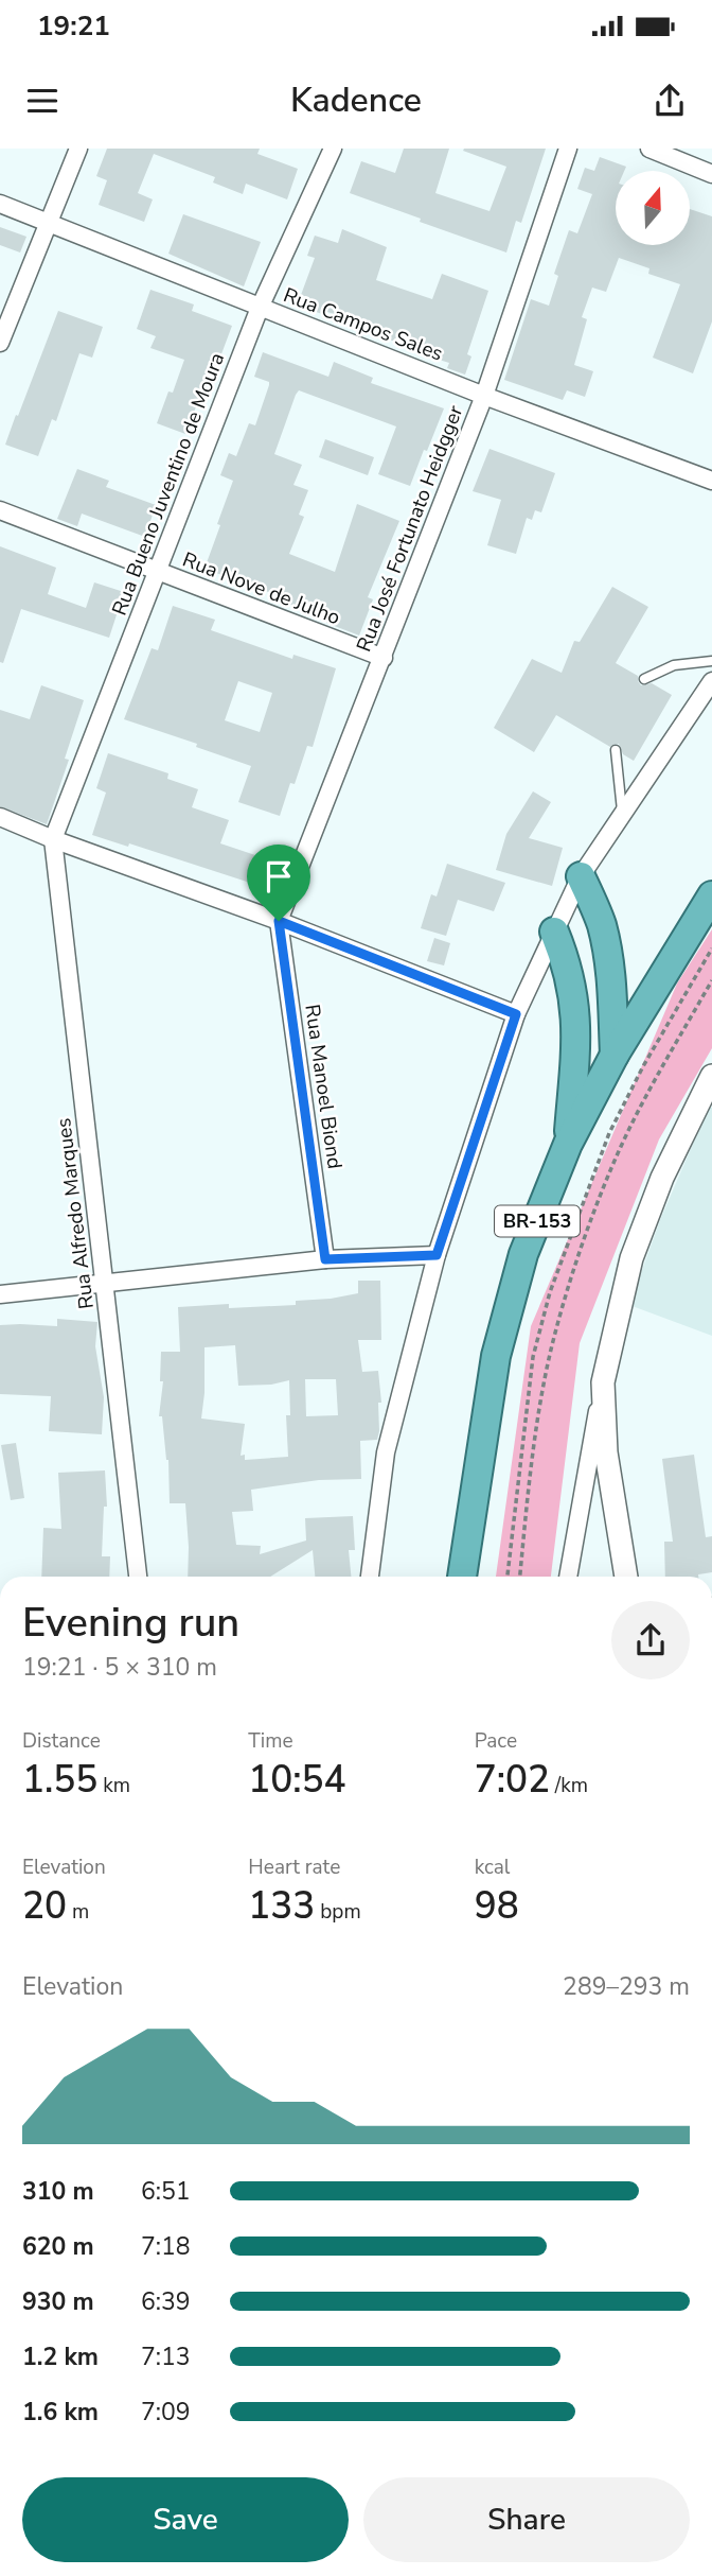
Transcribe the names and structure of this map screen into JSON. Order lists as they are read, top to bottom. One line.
{"streets":{"highway":["BR-153"],"street":["Rua Campos Sales","Rua Bueno Juventino de Moura","Rua José Fortunato Heidgger","Rua Nove de Julho","Rua Manoel Biond","Rua Alfredo Marques"]},"crossings":[["Rua Campos Sales","Rua Bueno Juventino de Moura"],["Rua Campos Sales","Rua José Fortunato Heidgger"],["Rua Bueno Juventino de Moura","Rua Nove de Julho"],["Rua Bueno Juventino de Moura","Rua Alfredo Marques"],["Rua José Fortunato Heidgger","Rua Nove de Julho"],["Rua José Fortunato Heidgger","Rua Manoel Biond"]],"north":"top","page":{"status":"19:21","header":"Kadence","heading":["Evening run","19:21 · 5 × 310 m"],"stats":[["Distance","1.55 km"],["Time","10:54"],["Pace","7:02 /km"],["Elevation","20 m"],["Heart rate","133 bpm"],["kcal","98"]],"chart":["Elevation","289–293 m"],"list":[{"name":"310 m","note":"6:51"},{"name":"620 m","note":"7:18"},{"name":"930 m","note":"6:39"},{"name":"1.2 km","note":"7:13"},{"name":"1.6 km","note":"7:09"}],"buttons":["Save","Share"]}}
